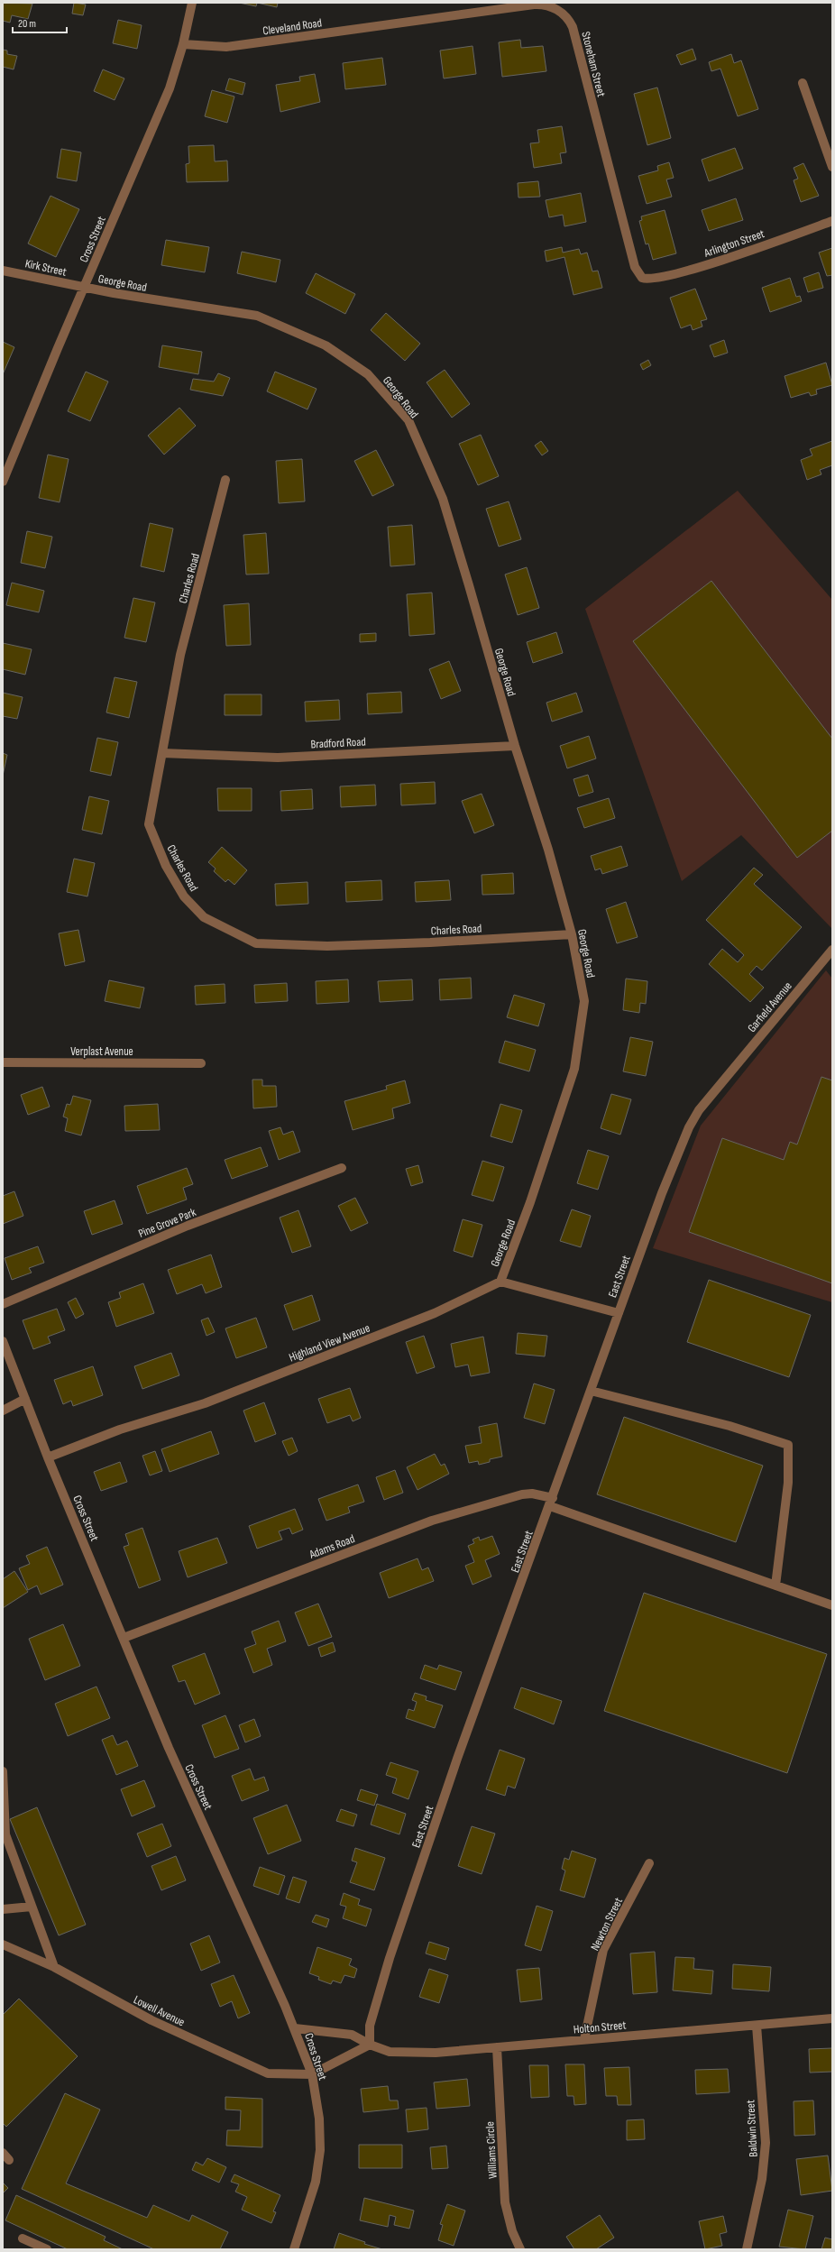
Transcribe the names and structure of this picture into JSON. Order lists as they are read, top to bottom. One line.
{"streets":{"street":["Cleveland Road","Stoneham Street","Cross Street","Arlington Street","Kirk Street","George Road","Charles Road","Bradford Road","Garfield Avenue","Verplast Avenue","Pine Grove Park","East Street","Highland View Avenue","Adams Road","Newton Street","Lowell Avenue","Holton Street","Baldwin Street","Williams Circle"]},"crossings":[["Cleveland Road","Stoneham Street"],["Cleveland Road","Cross Street"],["Stoneham Street","Arlington Street"],["Cross Street","Kirk Street"],["Cross Street","George Road"],["Cross Street","Highland View Avenue"],["Cross Street","Adams Road"],["Cross Street","Lowell Avenue"],["Cross Street","Holton Street"],["Kirk Street","George Road"],["George Road","Charles Road"],["George Road","Bradford Road"],["George Road","Highland View Avenue"],["Charles Road","Bradford Road"],["Garfield Avenue","East Street"],["East Street","Adams Road"],["East Street","Holton Street"],["Newton Street","Holton Street"],["Holton Street","Baldwin Street"],["Holton Street","Williams Circle"]],"scale_bar":"20 m"}
